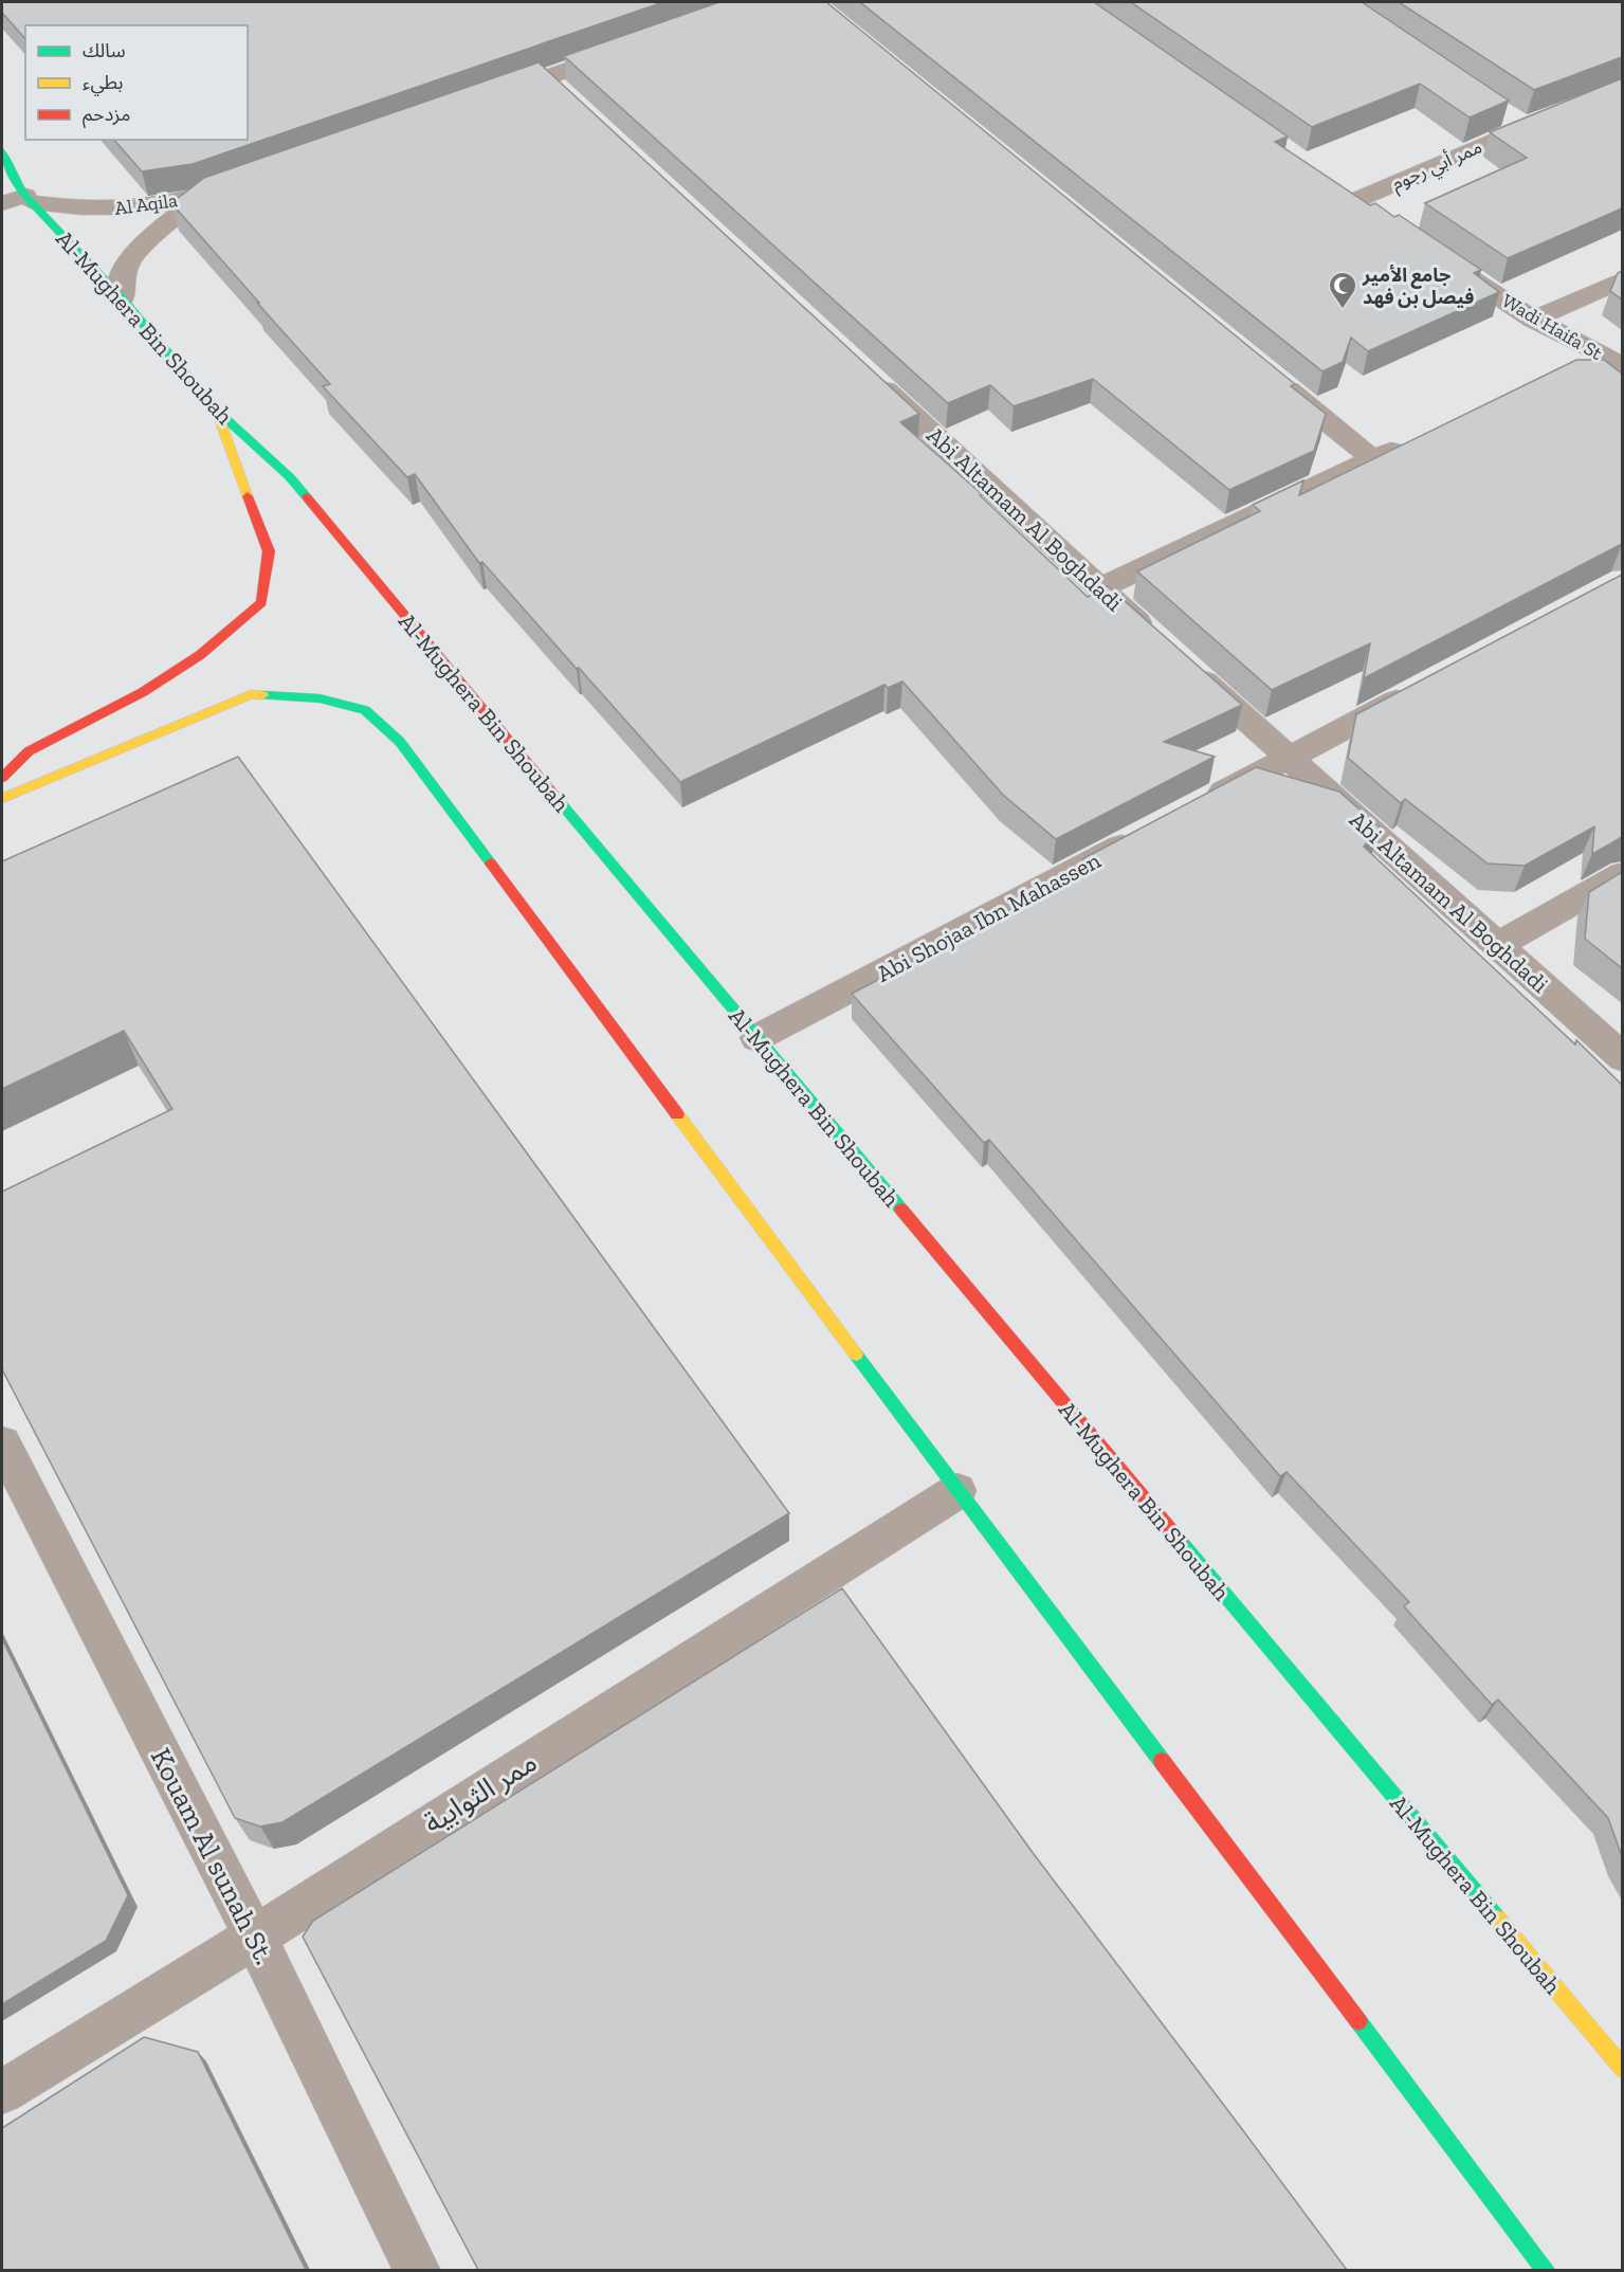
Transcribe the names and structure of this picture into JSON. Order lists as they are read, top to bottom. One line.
{"streets":{"street":["ممر أبي رجوم","Al Aqila","Al-Mughera Bin Shoubah","Wadi Haifa St","Abi Altamam Al Boghdadi","Abi Shojaa Ibn Mahassen","ممر الثوابية","Kouam Al sunah St."]},"crossings":[["Al Aqila","Al-Mughera Bin Shoubah"],["Al-Mughera Bin Shoubah","Abi Shojaa Ibn Mahassen"],["ممر الثوابية","Kouam Al sunah St."]],"places":{"mosque":["جامع الأمير فيصل بن فهد"]},"legend":["سالك","بطيء","مزدحم"]}
